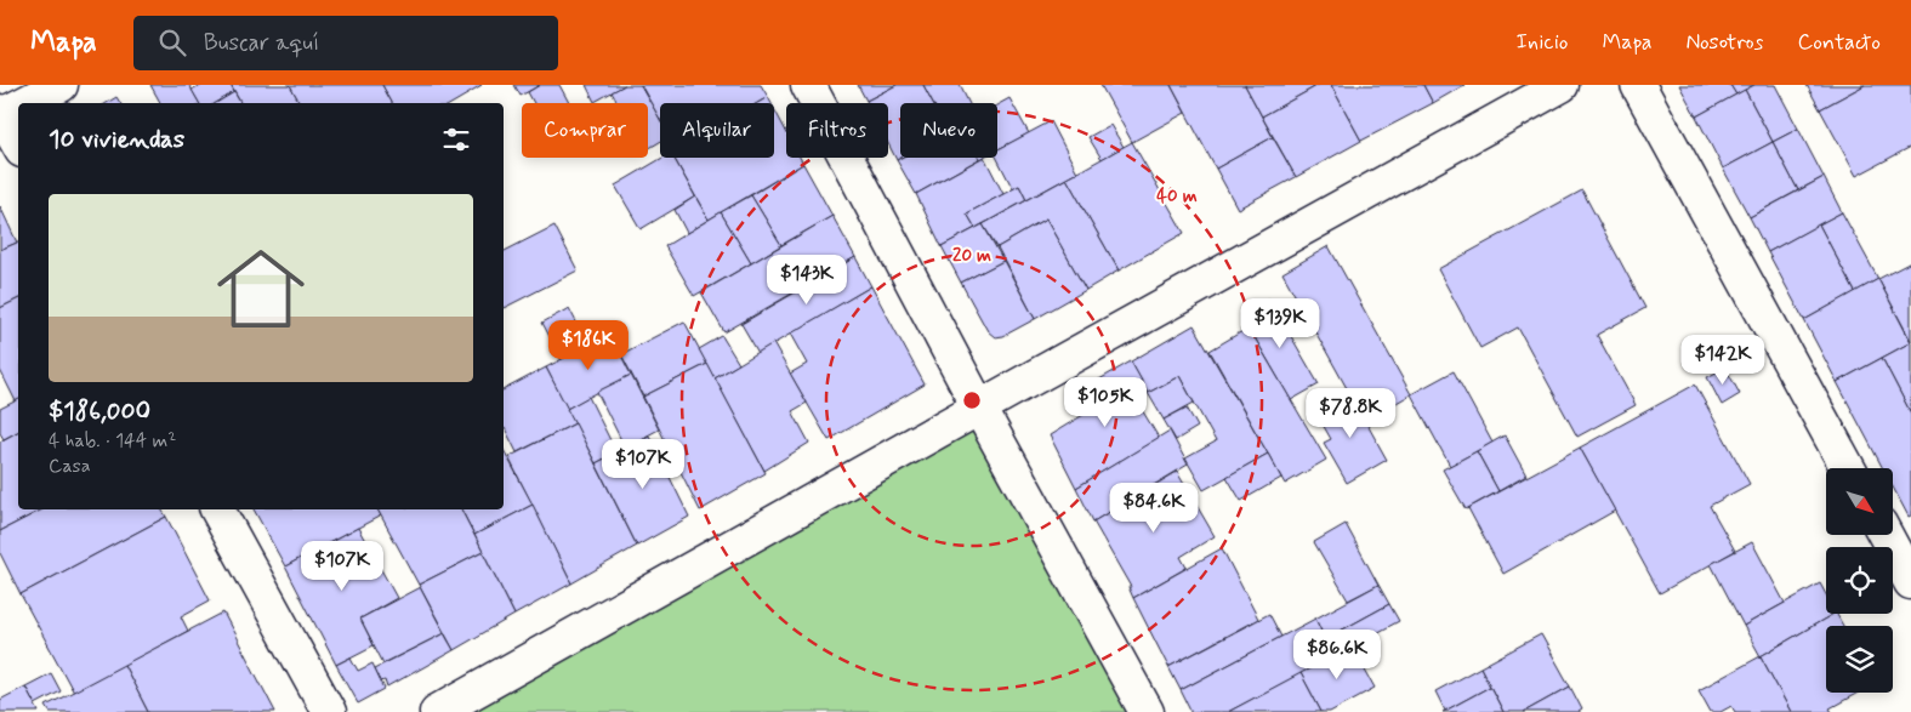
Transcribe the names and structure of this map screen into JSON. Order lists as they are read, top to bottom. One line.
{"north":"bottom right","page":{"header":"Mapa","search":"Buscar aquí","nav":["Inicio","Mapa","Nosotros","Contacto"],"chip":["Comprar","Alquilar","Filtros","Nuevo"],"heading":"10 viviendas","list":[{"name":"$186,000","note":"4 hab. · 144 m² · Casa"}],"price":["$143K","$139K","$186K","$142K","$105K","$78.8K","$107K","$84.6K","$107K","$86.6K"]},"rings":["40 m","20 m"]}
